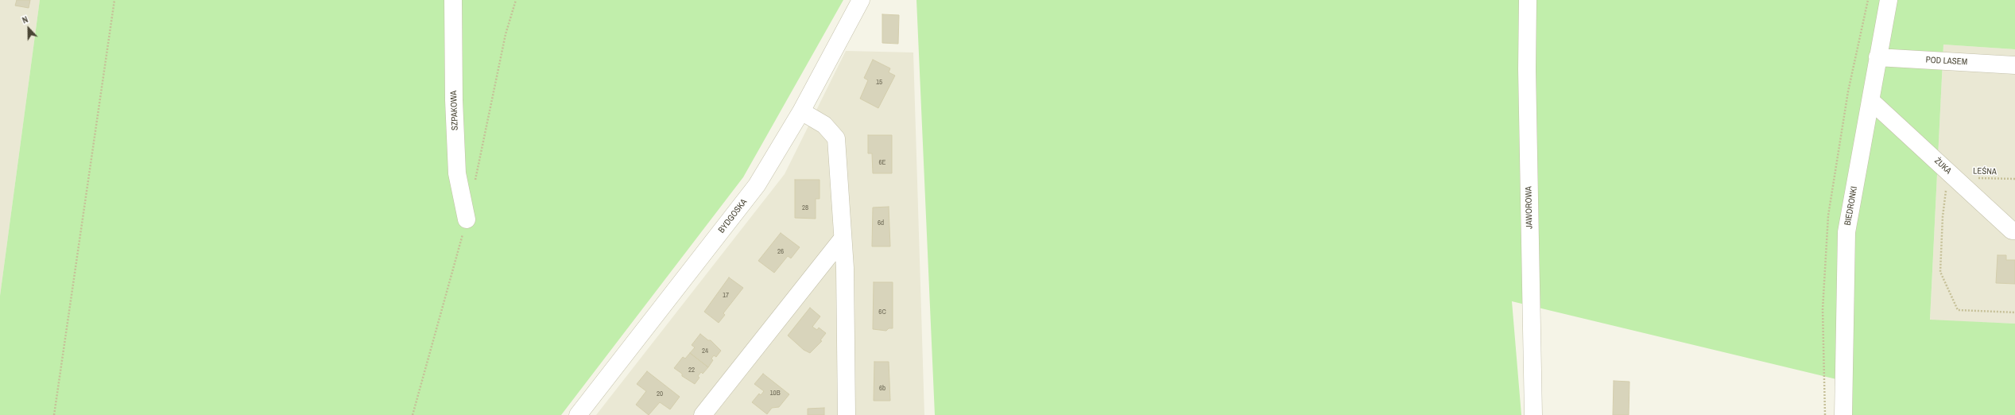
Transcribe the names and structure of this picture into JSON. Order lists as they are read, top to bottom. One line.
{"streets":{"street":["POD LASEM","SZPAKOWA","ŻUKA","BIEDRONKI","JAWOROWA","BYDGOSKA"],"path":["LEŚNA"]},"crossings":[["POD LASEM","BIEDRONKI"],["ŻUKA","LEŚNA"],["ŻUKA","BIEDRONKI"]],"house_numbers":["15","6E","28","6d","26","17","6C","24","22","6b","10B","20"],"north":"top"}
